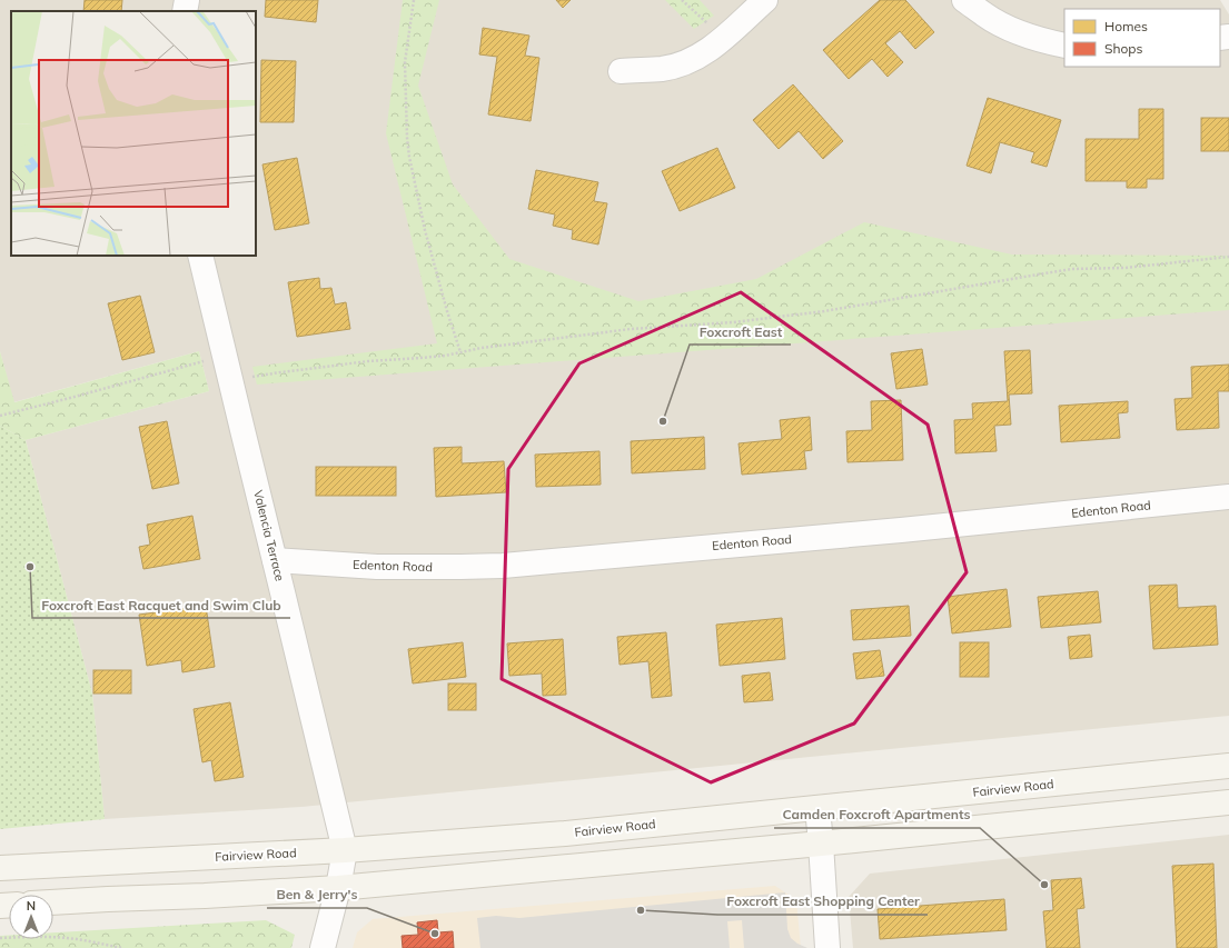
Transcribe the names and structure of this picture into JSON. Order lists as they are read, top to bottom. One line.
{"streets":{"main road":["Fairview Road"],"street":["Edenton Road","Valencia Terrace"]},"crossings":[["Edenton Road","Valencia Terrace"],["Valencia Terrace","Fairview Road"]],"places":["Foxcroft East","Foxcroft East Racquet and Swim Club","Camden Foxcroft Apartments","Foxcroft East Shopping Center","Ben & Jerry's"],"legend":["Homes","Shops"],"north":"top"}
